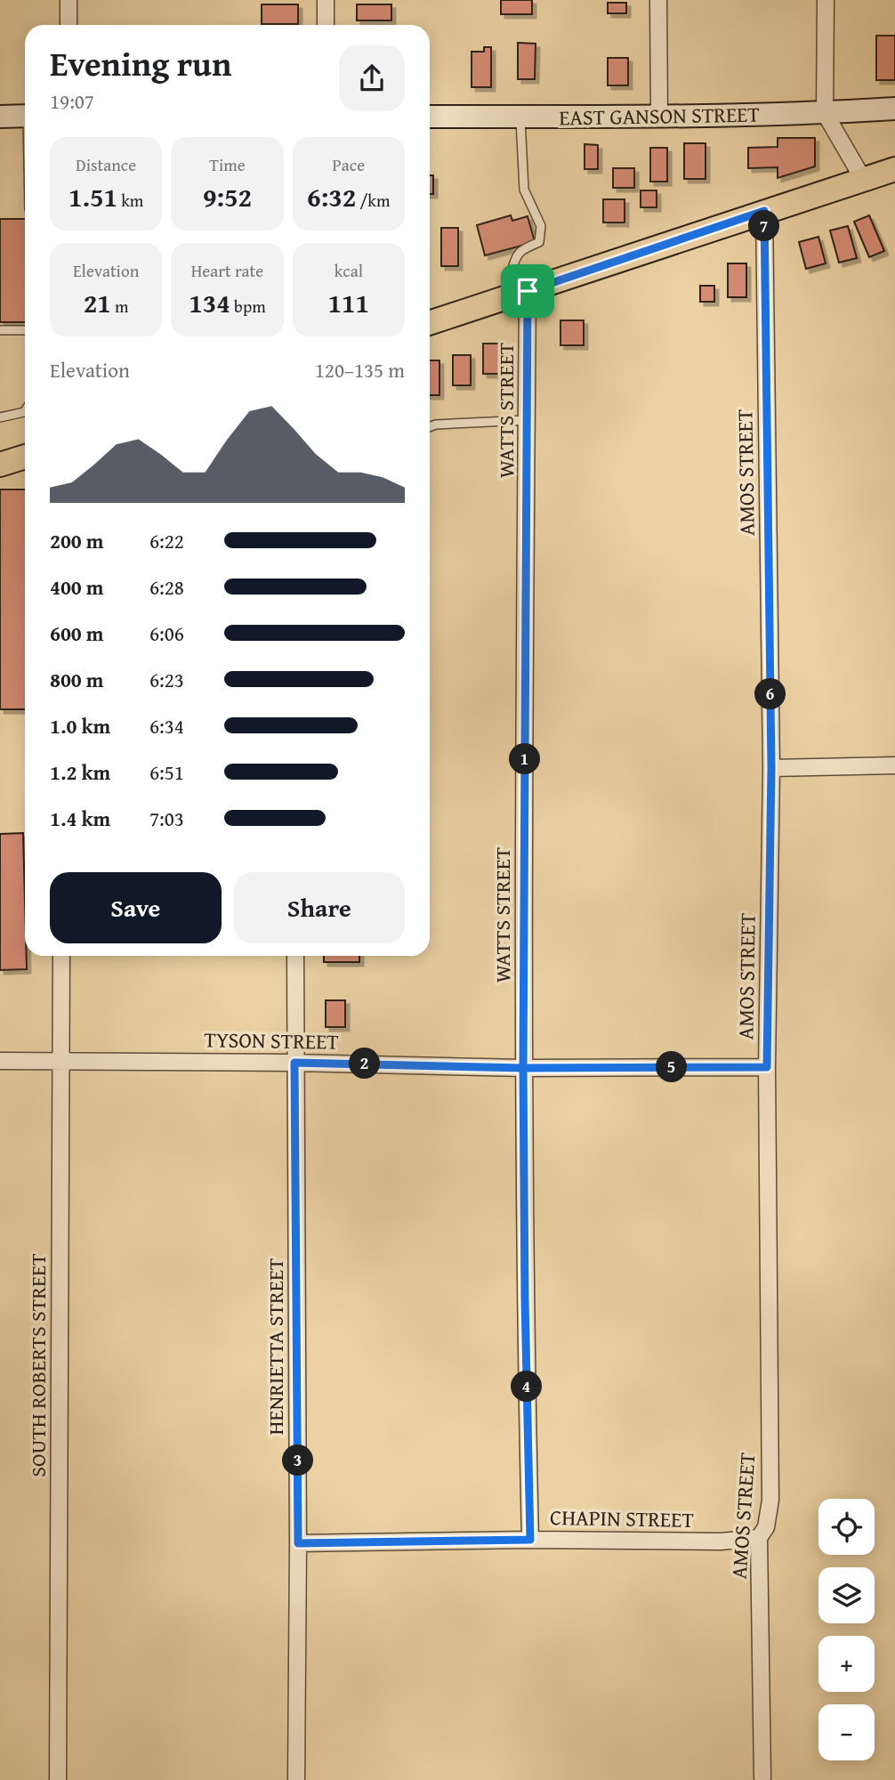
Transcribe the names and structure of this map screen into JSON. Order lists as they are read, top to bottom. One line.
{"streets":{"street":["EAST GANSON STREET","WATTS STREET","AMOS STREET","TYSON STREET","HENRIETTA STREET","SOUTH ROBERTS STREET","CHAPIN STREET"]},"crossings":[["WATTS STREET","TYSON STREET"],["WATTS STREET","CHAPIN STREET"],["AMOS STREET","TYSON STREET"],["AMOS STREET","CHAPIN STREET"],["TYSON STREET","HENRIETTA STREET"],["TYSON STREET","SOUTH ROBERTS STREET"],["HENRIETTA STREET","CHAPIN STREET"]],"page":{"heading":["Evening run","19:07"],"stats":[["Distance","1.51 km"],["Time","9:52"],["Pace","6:32 /km"],["Elevation","21 m"],["Heart rate","134 bpm"],["kcal","111"]],"pins":["7","6","1","2","5","4","3"],"chart":["Elevation","120–135 m"],"list":[{"name":"200 m","note":"6:22"},{"name":"400 m","note":"6:28"},{"name":"600 m","note":"6:06"},{"name":"800 m","note":"6:23"},{"name":"1.0 km","note":"6:34"},{"name":"1.2 km","note":"6:51"},{"name":"1.4 km","note":"7:03"}],"buttons":["Save","Share"],"map_buttons":["+","−"]}}
